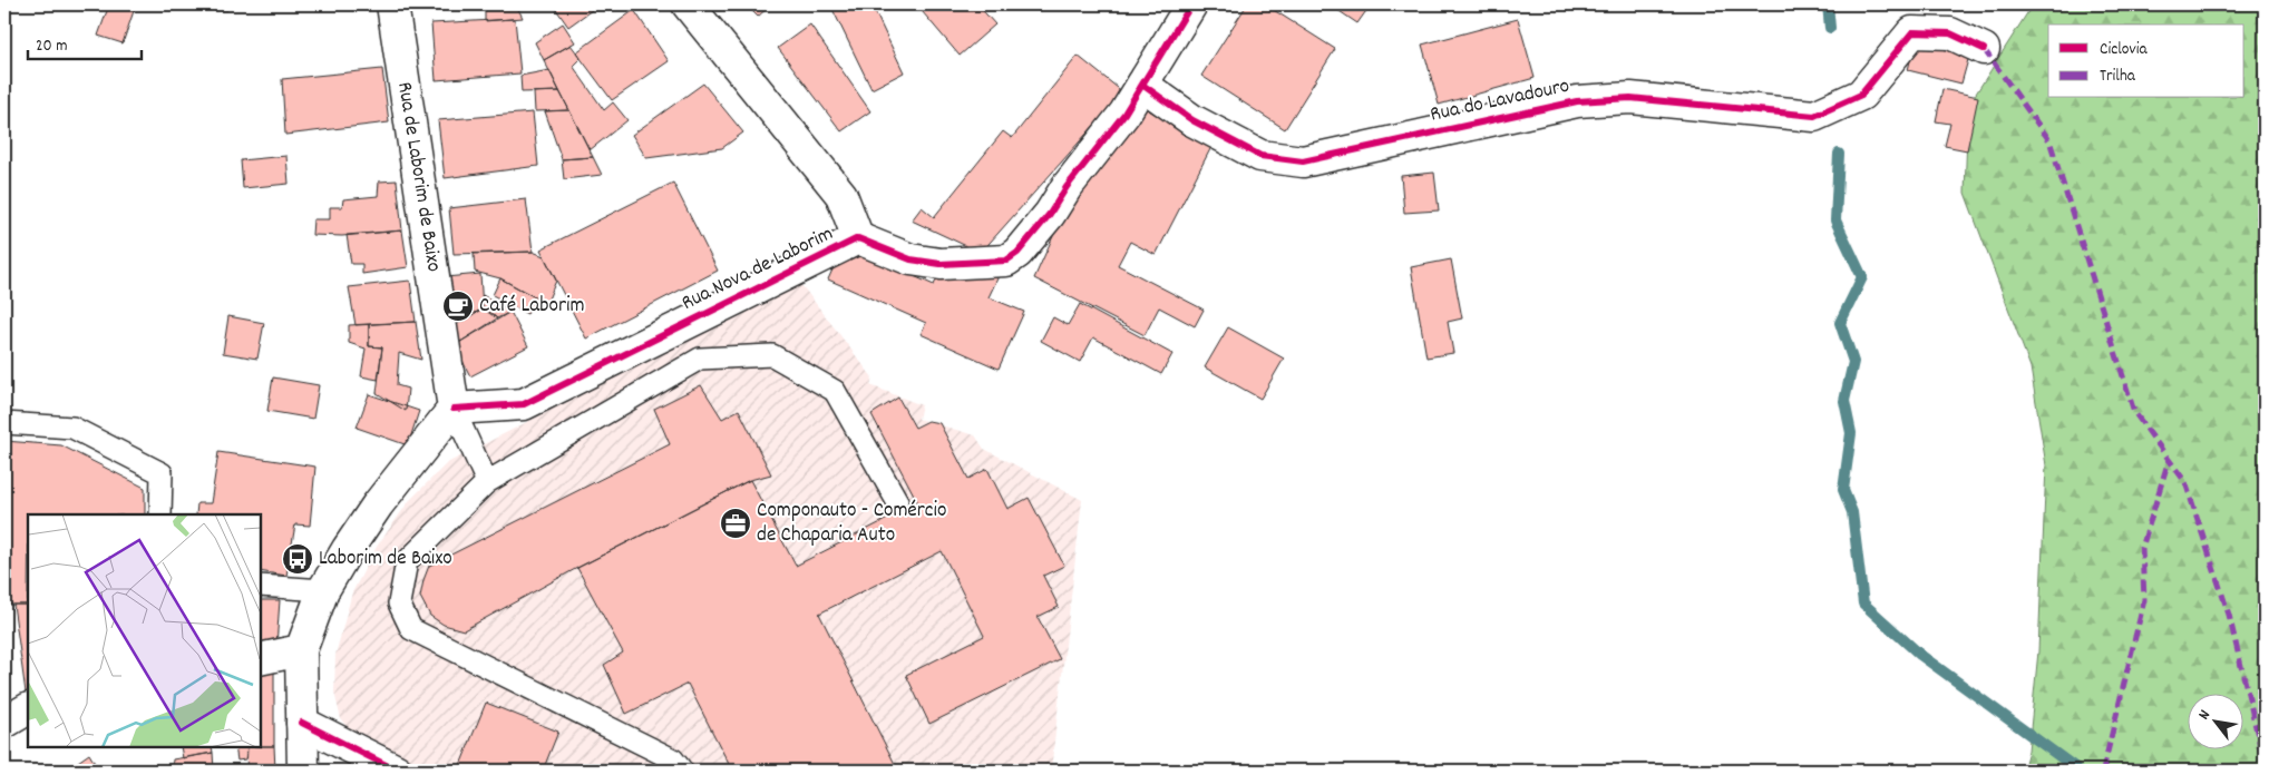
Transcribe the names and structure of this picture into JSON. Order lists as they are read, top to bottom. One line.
{"streets":{"street":["Rua do Lavadouro","Rua de Laborim de Baixo","Rua Nova de Laborim"]},"crossings":[["Rua do Lavadouro","Rua Nova de Laborim"],["Rua de Laborim de Baixo","Rua Nova de Laborim"]],"places":{"cafe":["Café Laborim"],"office":["Componauto - Comércio de Chaparia Auto"],"bus stop":["Laborim de Baixo"]},"legend":["Ciclovia","Trilha"],"scale_bar":"20 m","north":"top left"}
